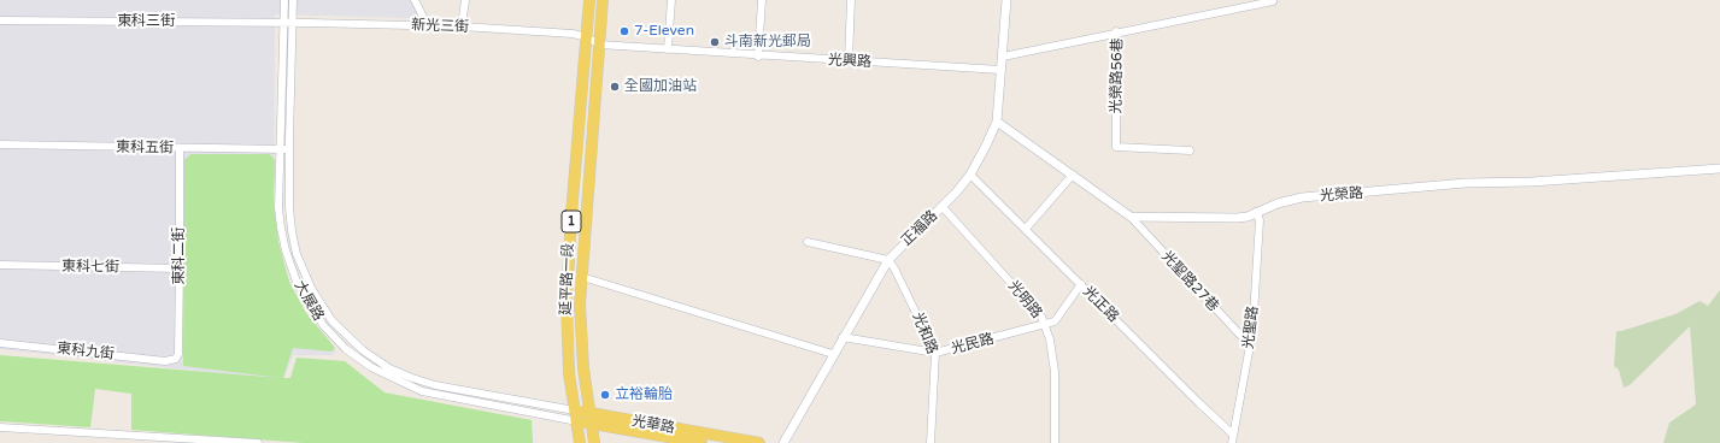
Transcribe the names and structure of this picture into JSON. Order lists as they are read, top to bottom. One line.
{"streets":{"main road":["1","延平路一段","光華路"],"street":["東科三街","新光三街","光興路","光榮路56巷","東科五街","光榮路","正福路","東科二街","東科七街","光聖路27巷","光明路","大展路","光正路","光聖路","光和路","光民路","東科九街"]},"crossings":[["東科三街","新光三街"],["東科三街","大展路"],["新光三街","光興路"],["新光三街","延平路一段"],["新光三街","大展路"],["光興路","正福路"],["光興路","延平路一段"],["東科五街","東科二街"],["東科五街","大展路"],["光榮路","光聖路27巷"],["光榮路","光聖路"],["正福路","光明路"],["正福路","光正路"],["正福路","光和路"],["正福路","光民路"],["東科二街","東科七街"],["東科二街","東科九街"],["延平路一段","大展路"],["延平路一段","光華路"],["光聖路27巷","光聖路"],["光明路","光民路"],["大展路","光華路"],["光正路","光聖路"],["光正路","光民路"],["光和路","光民路"]],"places":["7-Eleven","斗南新光郵局","全國加油站","立裕輪胎"]}
